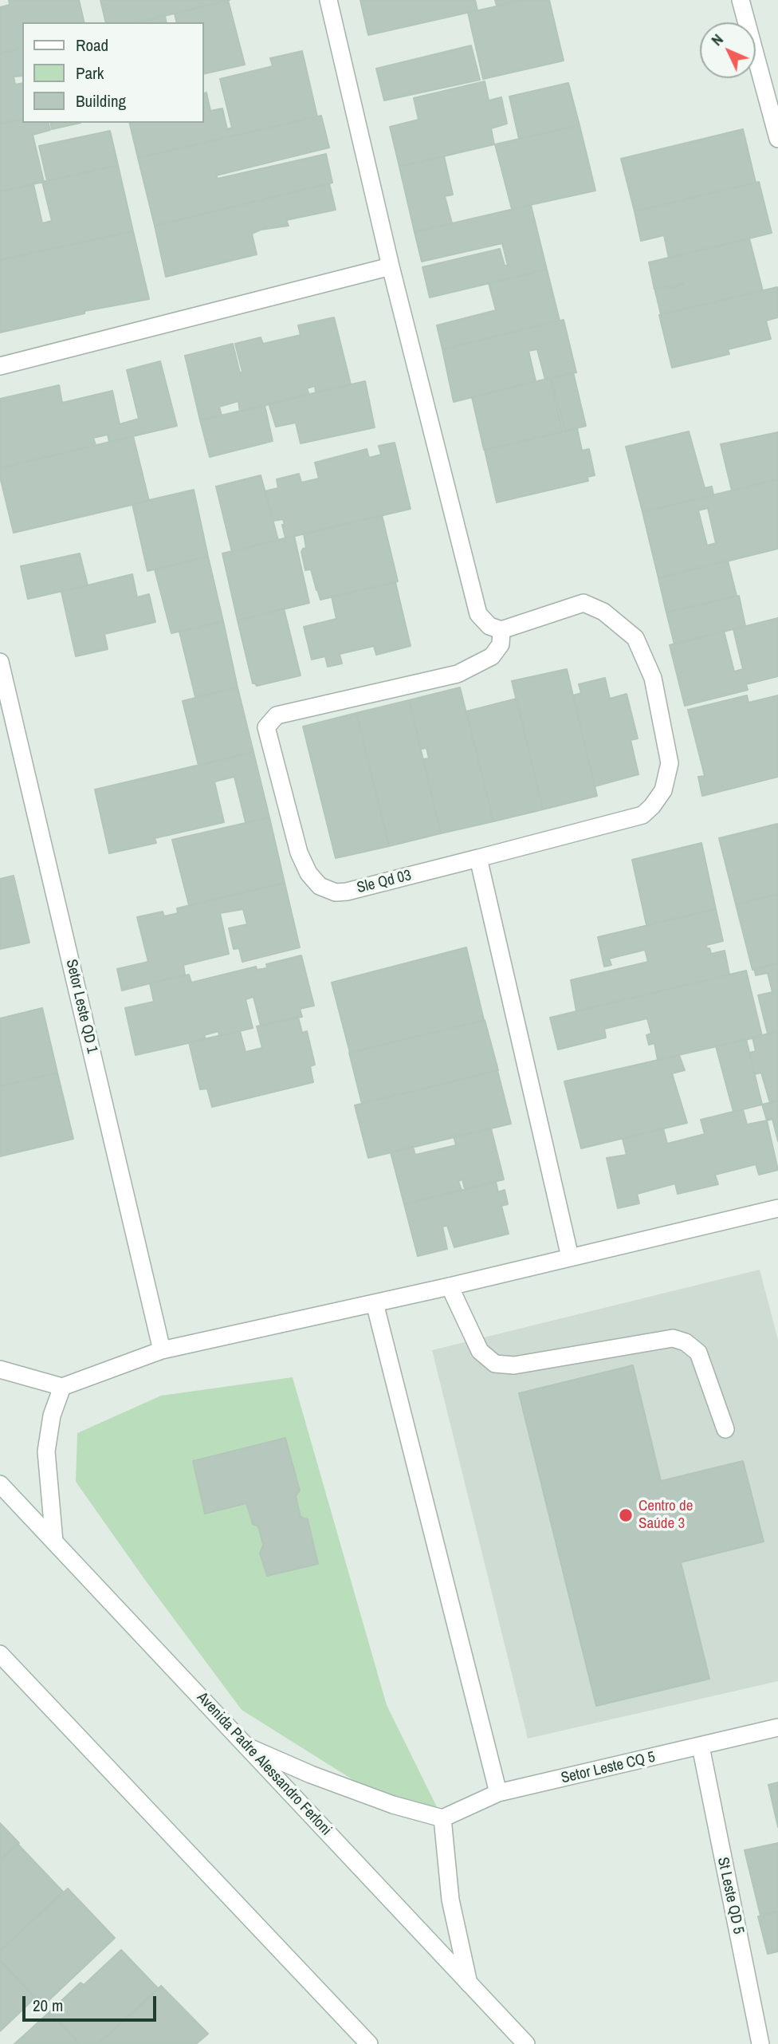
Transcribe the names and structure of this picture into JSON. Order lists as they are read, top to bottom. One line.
{"streets":{"street":["Sle Qd 03","Setor Leste QD 1","Avenida Padre Alessandro Ferloni","Setor Leste CQ 5","St Leste QD 5"]},"crossings":[["Setor Leste CQ 5","St Leste QD 5"]],"places":["Centro de Saúde 3"],"legend":["Road","Park","Building"],"scale_bar":"20 m","north":"top left"}
